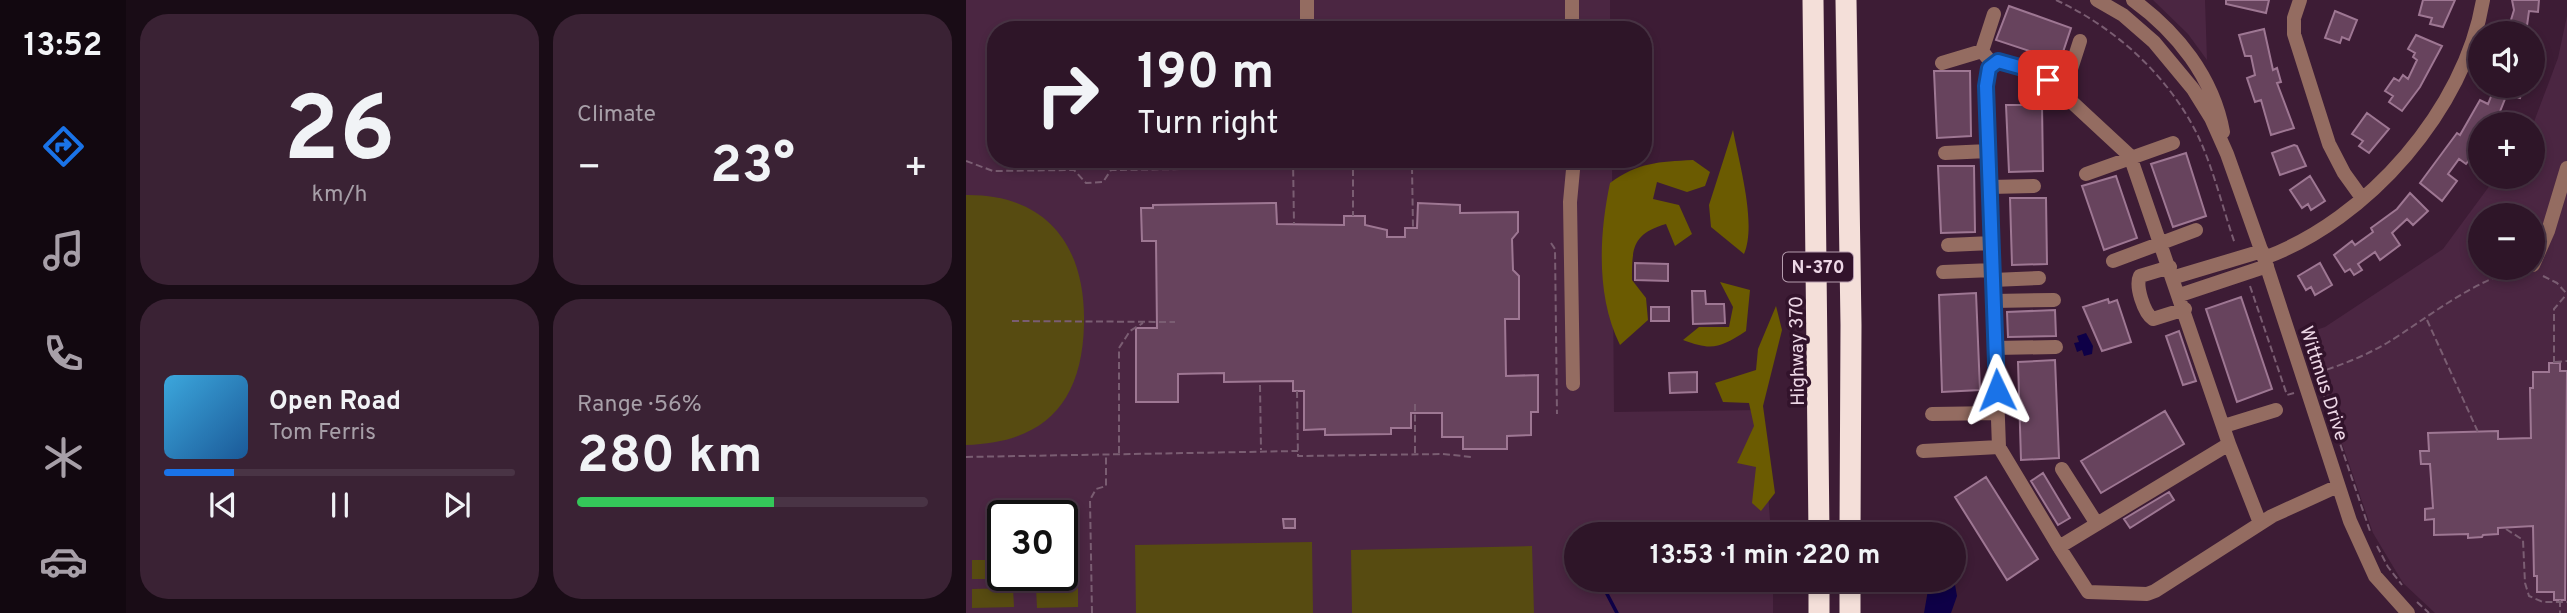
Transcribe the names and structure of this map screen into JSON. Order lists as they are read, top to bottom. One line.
{"streets":{"highway":["N-370","Highway 370"],"street":["Wittmus Drive"]},"page":{"tabs":"13:52","tile":[["26","km/h"],"Climate",["Range · 56%","280 km"]],"map_buttons":["+","−"],"turn":["190 m","Turn right"],"heat":["−","23°","+"],"song":["Open Road","Tom Ferris"],"limit":"30","trip":"13:53 · 1 min · 220 m"}}
